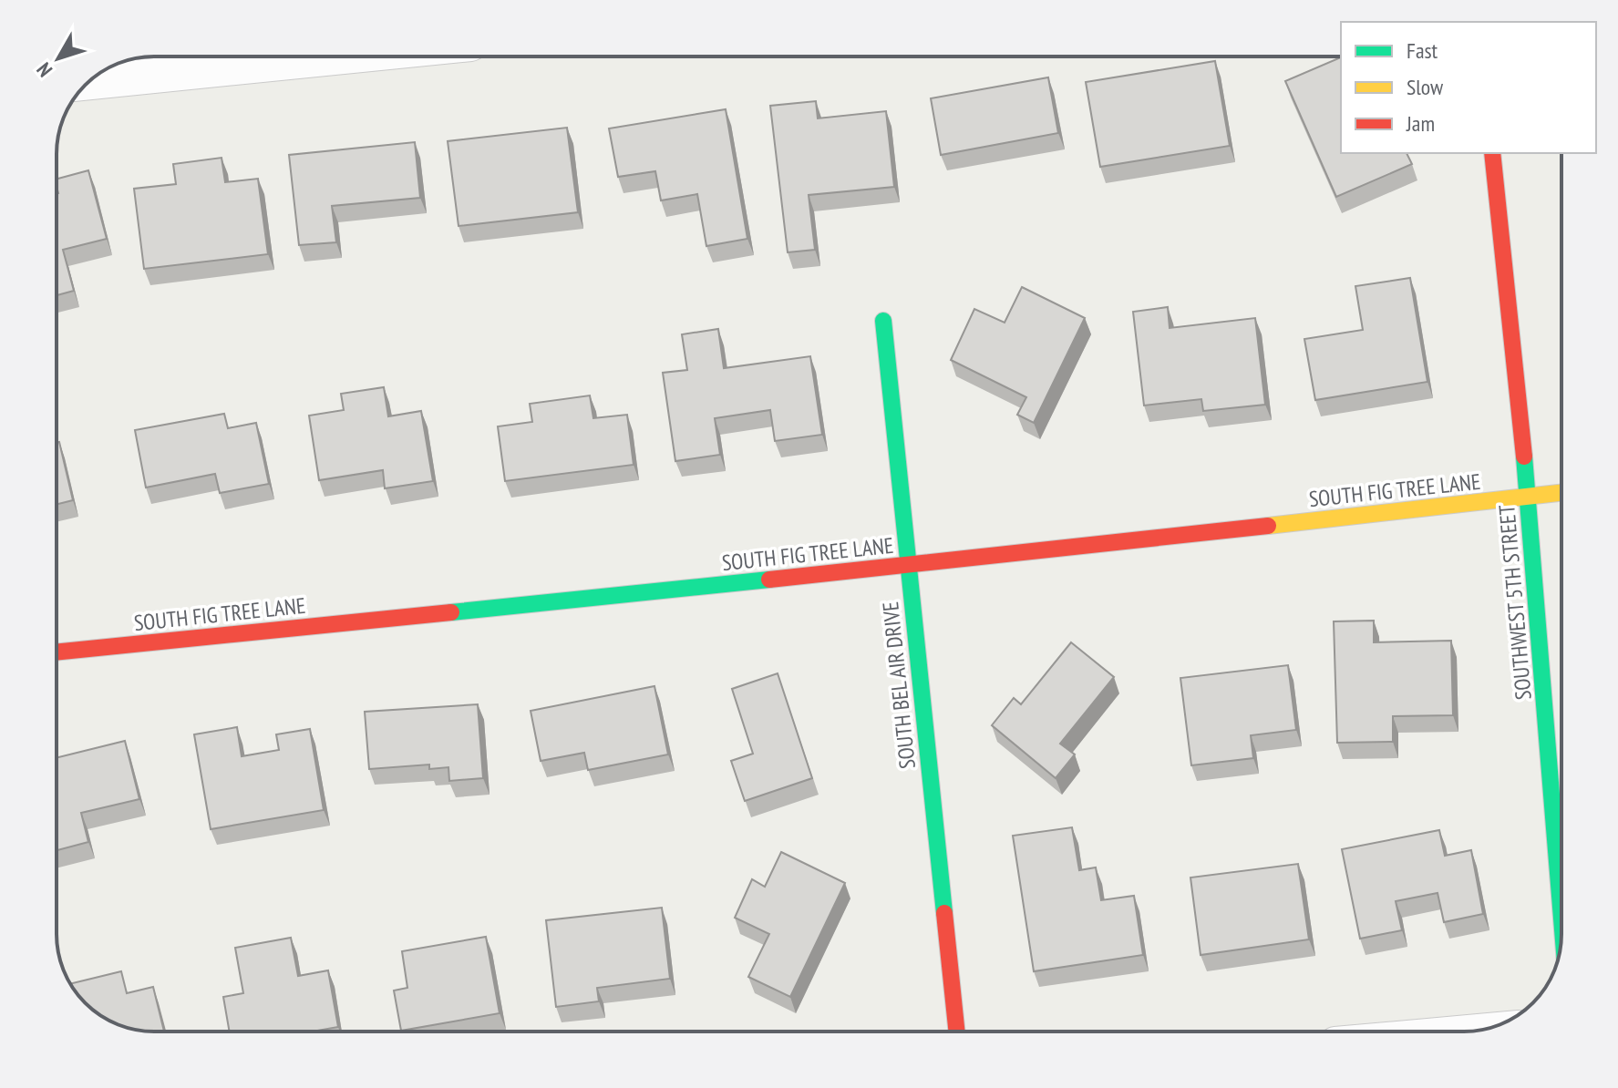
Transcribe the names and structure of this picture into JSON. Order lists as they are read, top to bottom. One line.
{"streets":{"street":["SOUTH FIG TREE LANE","SOUTHWEST 5TH STREET","SOUTH BEL AIR DRIVE"]},"crossings":[["SOUTH FIG TREE LANE","SOUTHWEST 5TH STREET"],["SOUTH FIG TREE LANE","SOUTH BEL AIR DRIVE"]],"legend":["Fast","Slow","Jam"],"north":"bottom left"}
